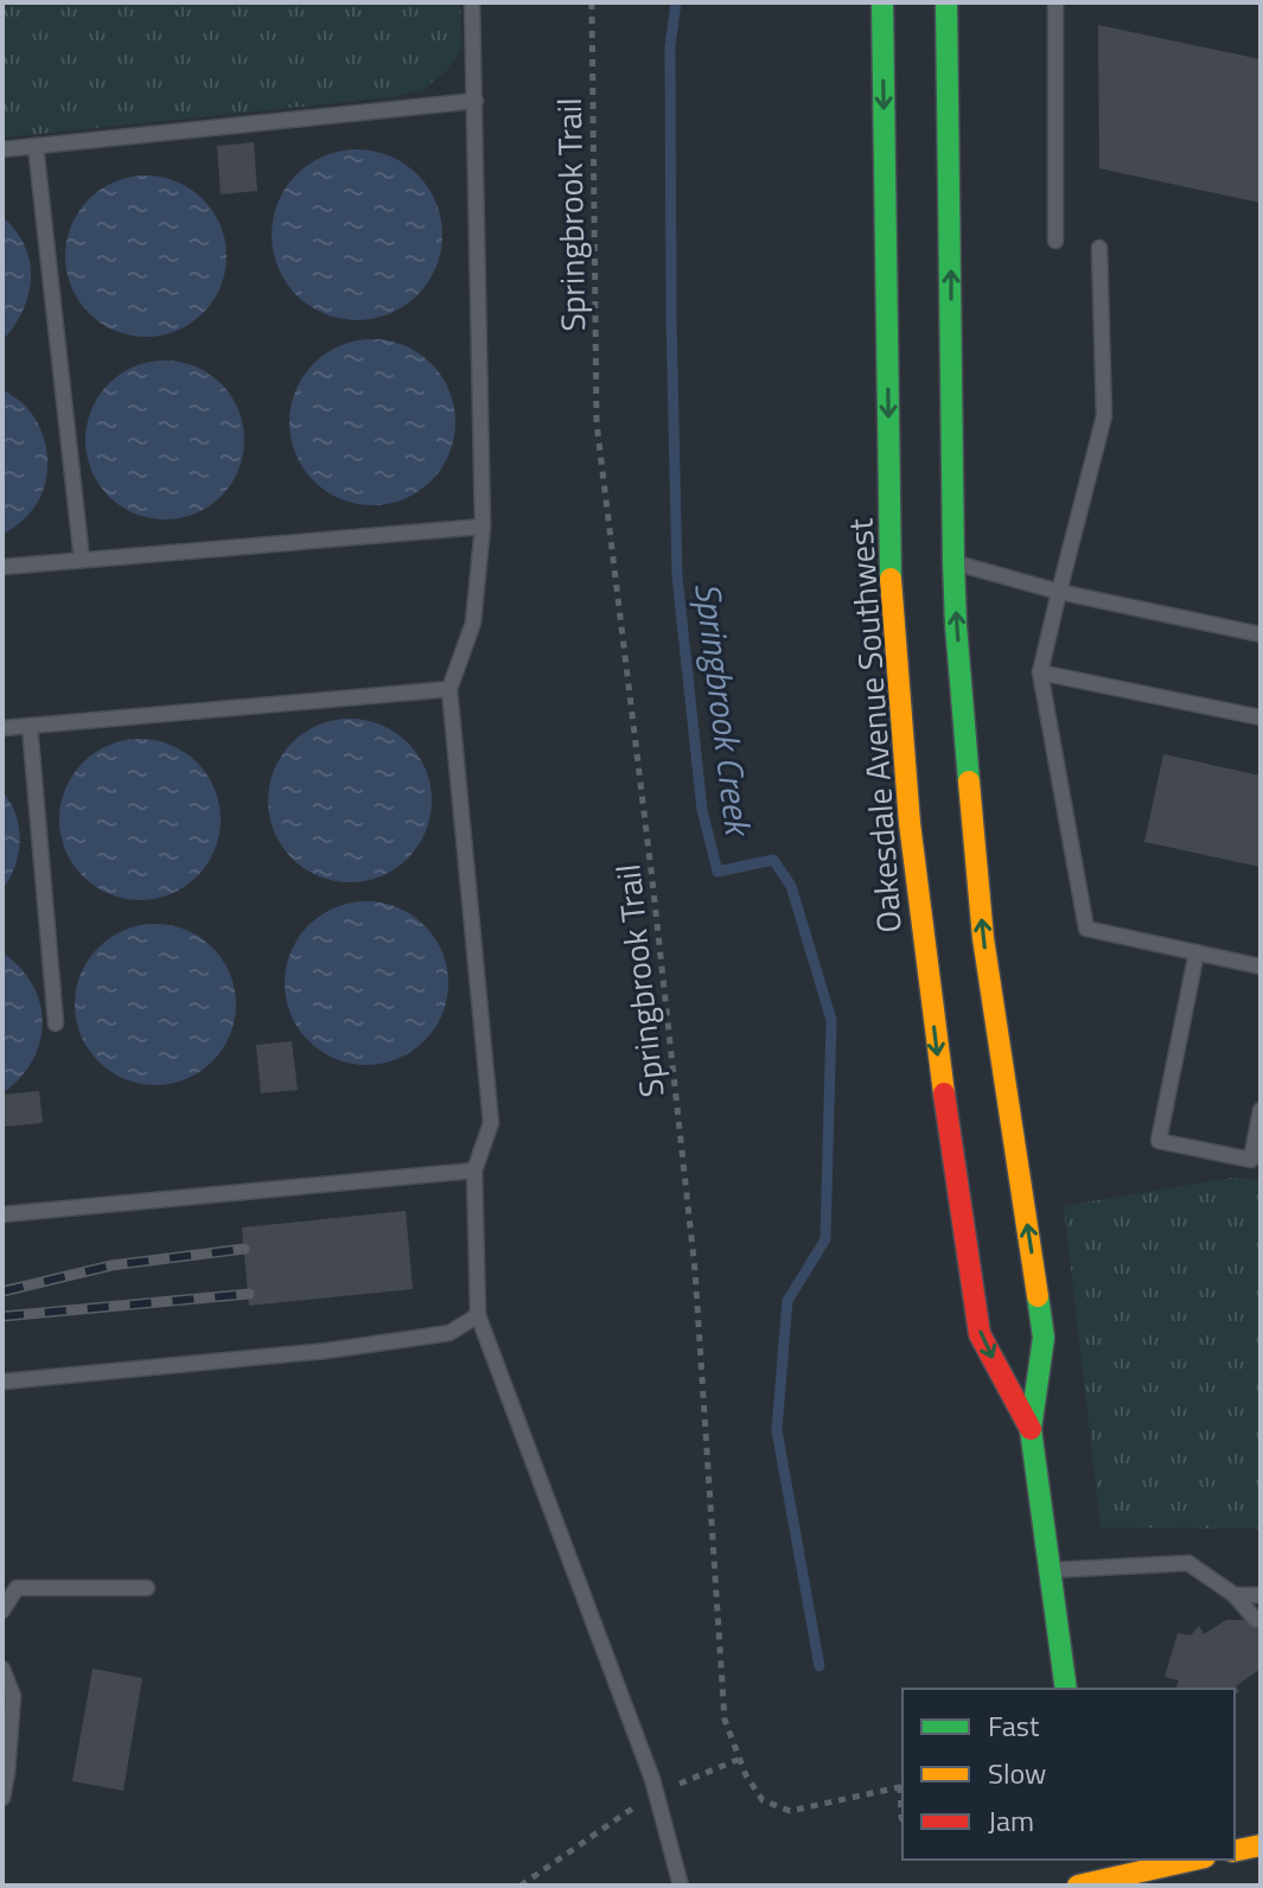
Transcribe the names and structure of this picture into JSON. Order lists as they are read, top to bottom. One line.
{"streets":{"street":["Oakesdale Avenue Southwest"],"path":["Springbrook Trail"]},"water":["Springbrook Creek"],"legend":["Fast","Slow","Jam"]}
